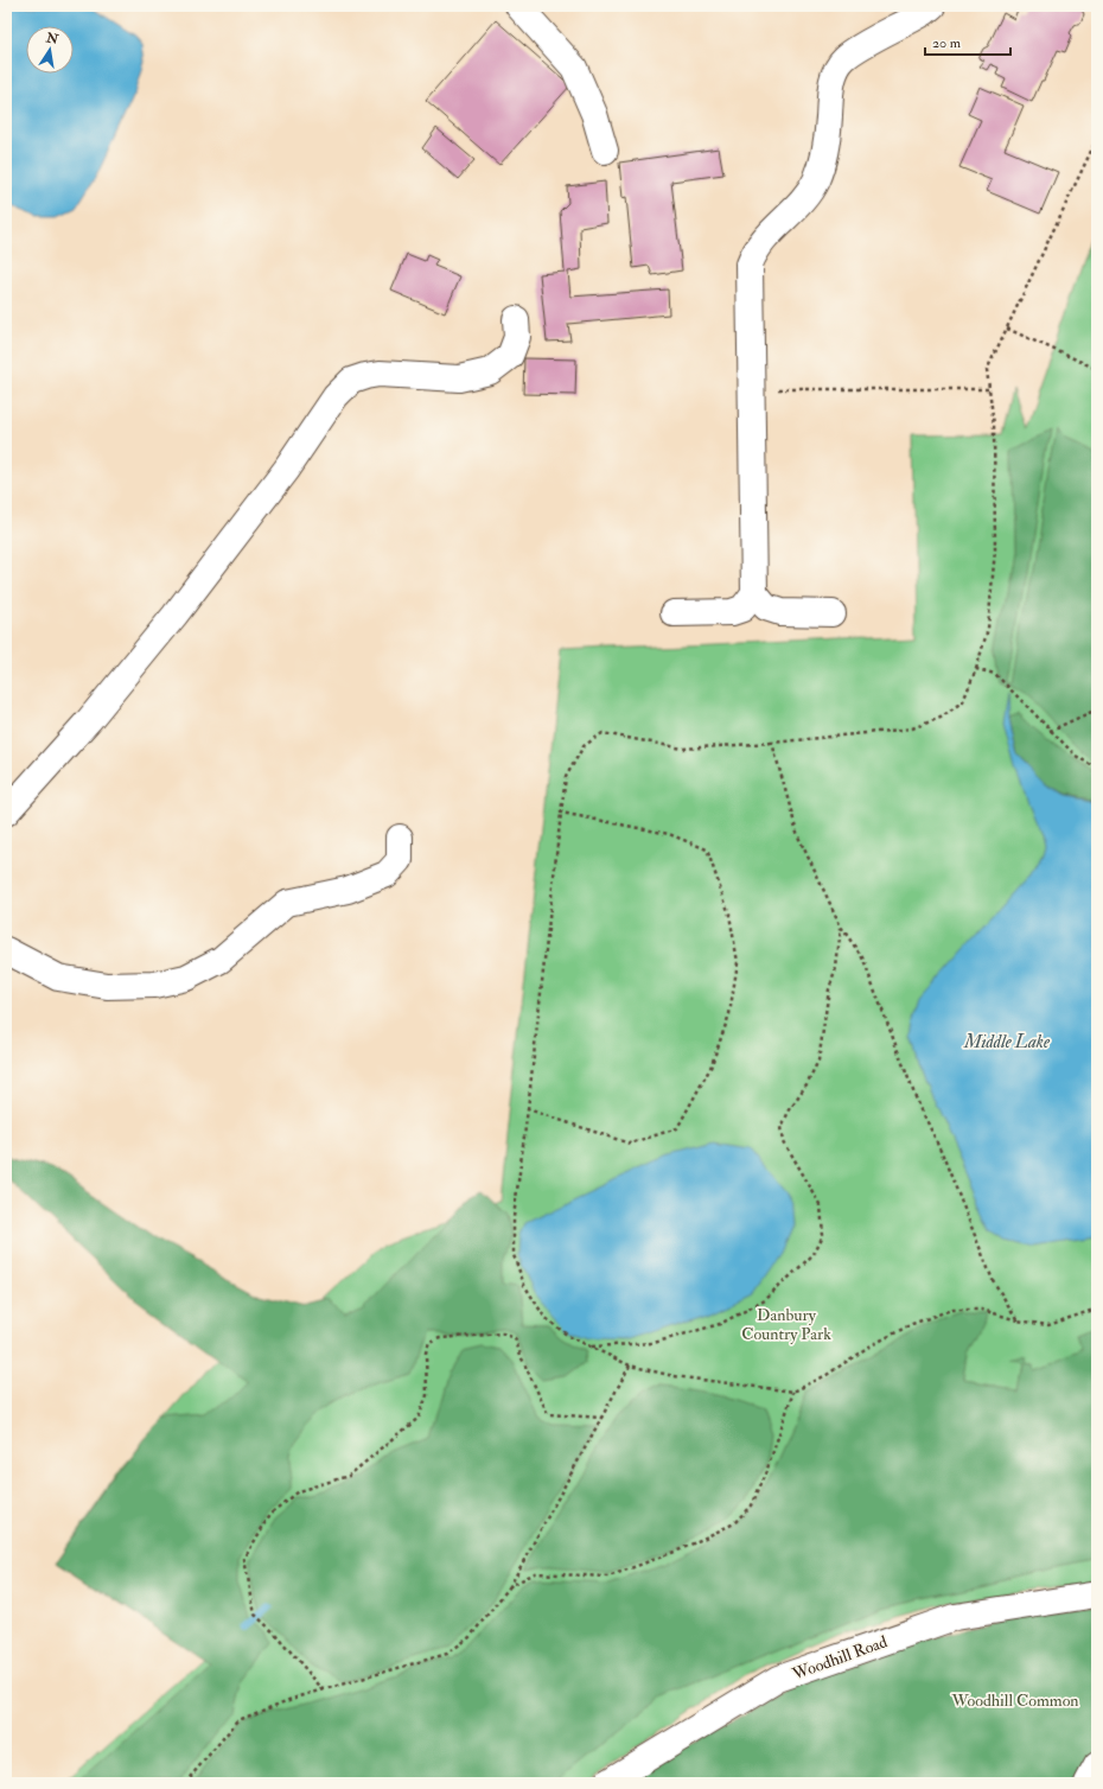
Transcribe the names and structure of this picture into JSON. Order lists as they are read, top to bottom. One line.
{"streets":{"street":["Woodhill Road"]},"water":["Middle Lake"],"parks":["Danbury Country Park","Woodhill Common"],"scale_bar":"20 m","north":"top"}
